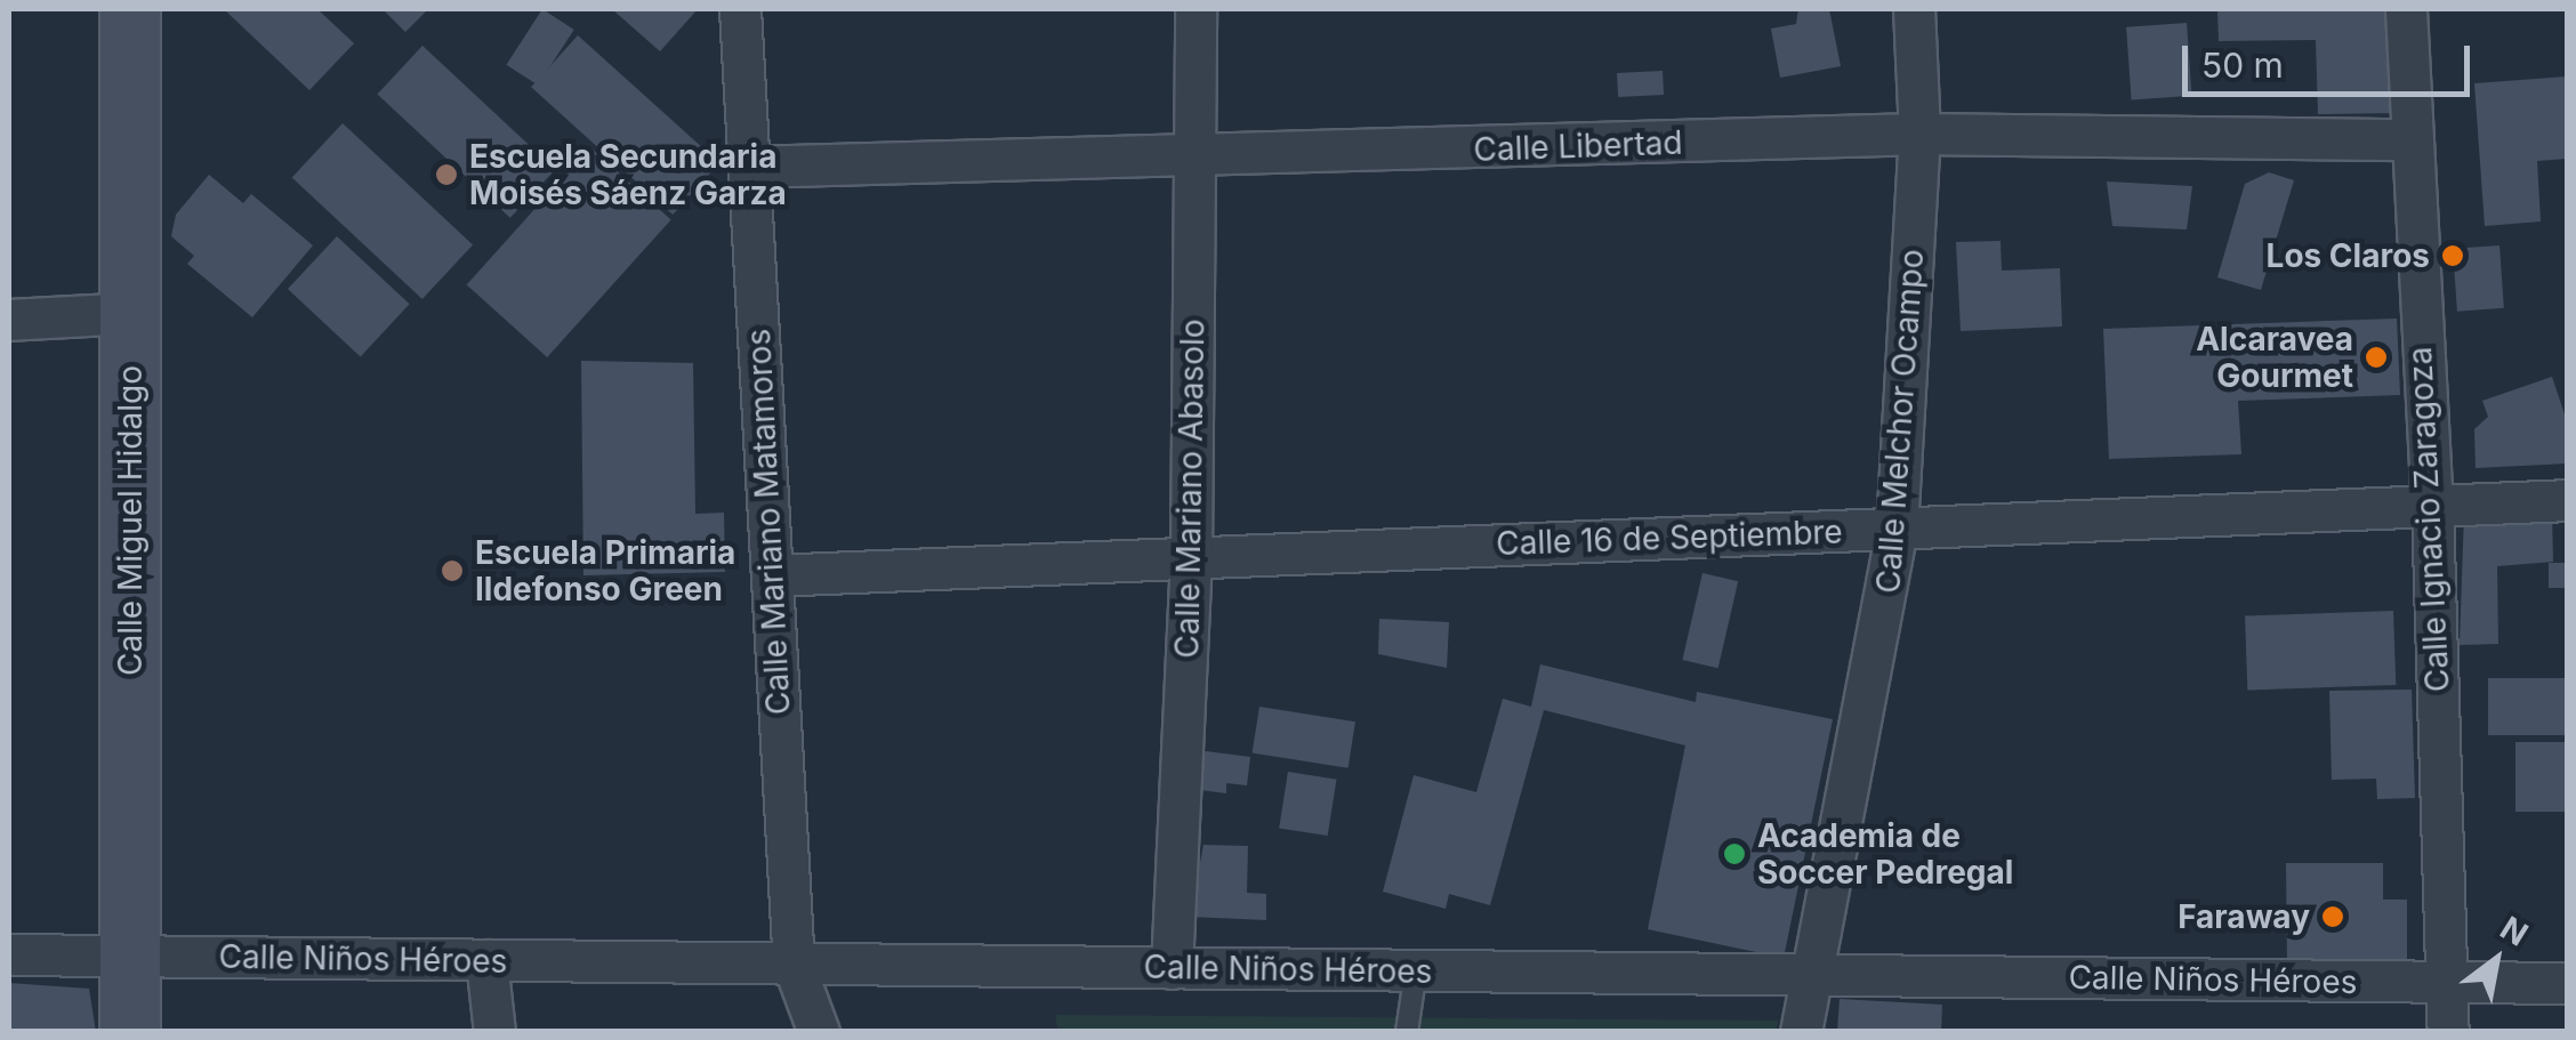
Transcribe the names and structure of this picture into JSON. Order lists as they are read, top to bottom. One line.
{"streets":{"main road":["Calle Miguel Hidalgo"],"street":["Calle Libertad","Calle Melchor Ocampo","Calle Mariano Abasolo","Calle Ignacio Zaragoza","Calle Mariano Matamoros","Calle 16 de Septiembre","Calle Niños Héroes"]},"crossings":[["Calle Libertad","Calle Melchor Ocampo"],["Calle Libertad","Calle Mariano Abasolo"],["Calle Libertad","Calle Ignacio Zaragoza"],["Calle Libertad","Calle Mariano Matamoros"],["Calle Melchor Ocampo","Calle 16 de Septiembre"],["Calle Melchor Ocampo","Calle Niños Héroes"],["Calle Mariano Abasolo","Calle 16 de Septiembre"],["Calle Mariano Abasolo","Calle Niños Héroes"],["Calle Ignacio Zaragoza","Calle 16 de Septiembre"],["Calle Ignacio Zaragoza","Calle Niños Héroes"],["Calle Miguel Hidalgo","Calle Niños Héroes"],["Calle Mariano Matamoros","Calle 16 de Septiembre"],["Calle Mariano Matamoros","Calle Niños Héroes"]],"places":["Escuela Secundaria Moisés Sáenz Garza","Los Claros","Alcaravea Gourmet","Escuela Primaria Ildefonso Green","Academia de Soccer Pedregal","Faraway"],"scale_bar":"50 m","north":"top right"}
